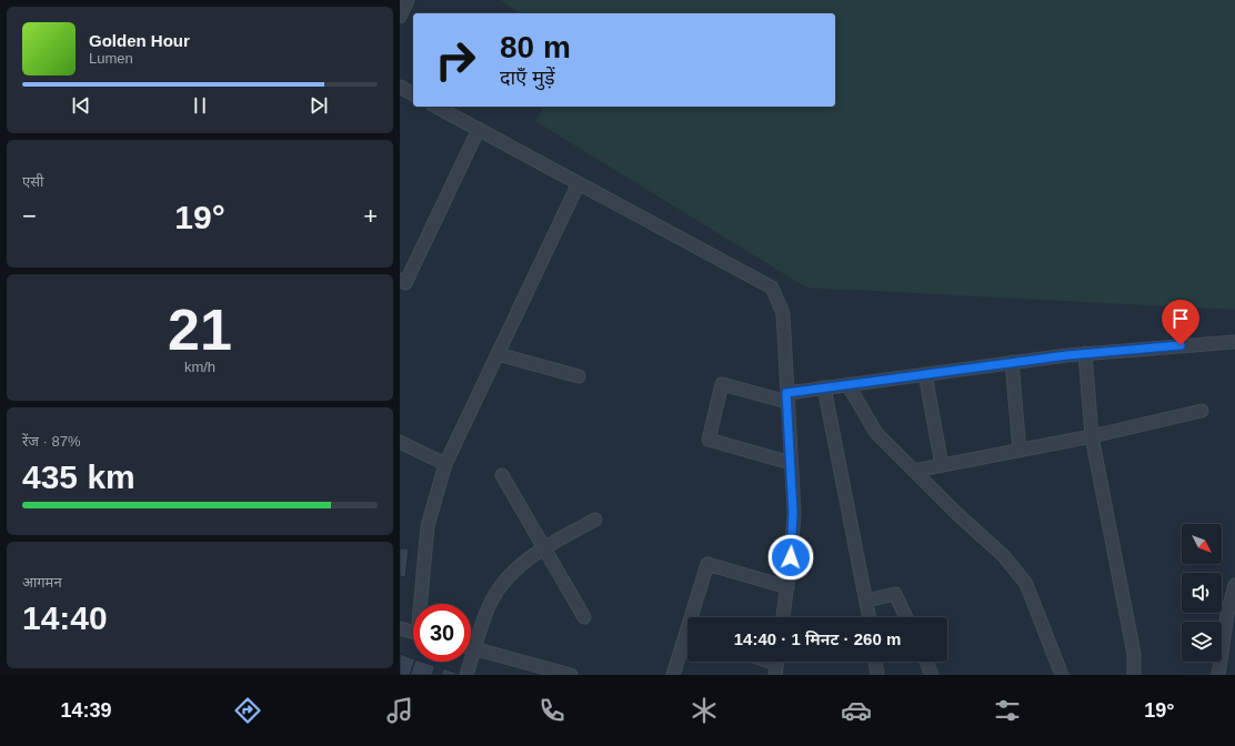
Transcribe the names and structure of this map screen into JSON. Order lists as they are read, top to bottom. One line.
{"north":"bottom right","page":{"turn":["80 m","दाएँ मुड़ें"],"song":["Golden Hour","Lumen"],"tile":["एसी",["21","km/h"],["रेंज · 87%","435 km"],["आगमन","14:40"]],"heat":["−","19°","+"],"limit":"30","trip":"14:40 · 1 मिनट · 260 m","tabs":["14:39","19°"]}}
